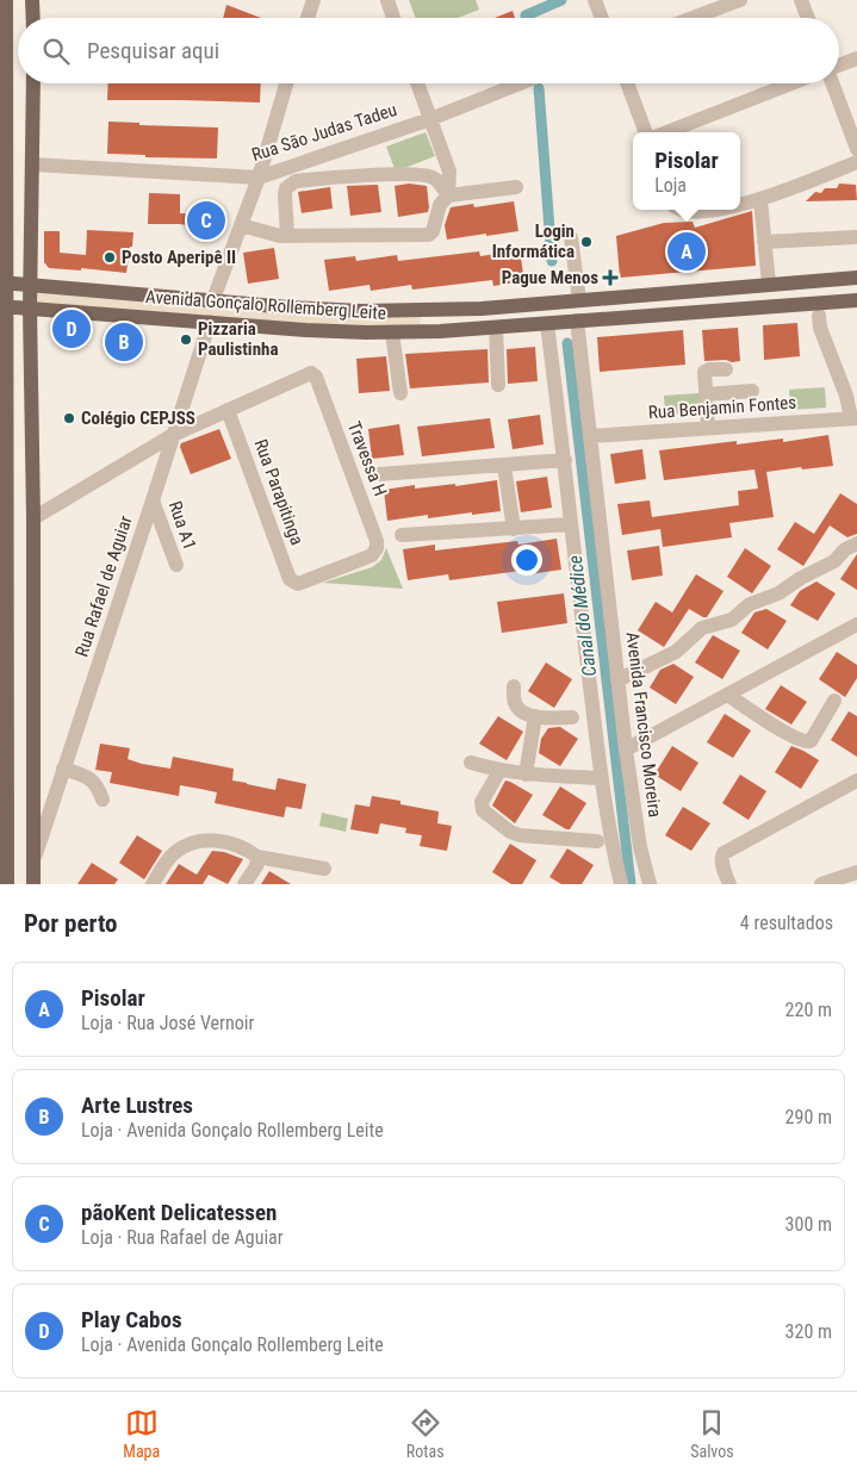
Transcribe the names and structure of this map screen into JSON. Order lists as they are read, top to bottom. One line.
{"streets":{"main road":["Avenida Gonçalo Rollemberg Leite"],"street":["Rua São Judas Tadeu","Rua Benjamin Fontes","Travessa H","Rua Parapitinga","Rua A1","Rua Rafael de Aguiar","Avenida Francisco Moreira"]},"crossings":[["Avenida Gonçalo Rollemberg Leite","Rua Rafael de Aguiar"],["Avenida Gonçalo Rollemberg Leite","Avenida Francisco Moreira"],["Rua Benjamin Fontes","Avenida Francisco Moreira"],["Travessa H","Rua Parapitinga"],["Rua A1","Rua Rafael de Aguiar"]],"water":["Canal do Médice"],"places":{"other":["Login Informática","Posto Aperipê II","Pizzaria Paulistinha","Colégio CEPJSS"],"health":["Pague Menos"]},"page":{"search":"Pesquisar aqui","popup":["Pisolar","Loja"],"pins":["C","A","D","B"],"heading":["Por perto","4 resultados"],"list":[{"mark":"A","name":"Pisolar","note":"Loja · Rua José Vernoir","value":"220 m"},{"mark":"B","name":"Arte Lustres","note":"Loja · Avenida Gonçalo Rollemberg Leite","value":"290 m"},{"mark":"C","name":"pãoKent Delicatessen","note":"Loja · Rua Rafael de Aguiar","value":"300 m"},{"mark":"D","name":"Play Cabos","note":"Loja · Avenida Gonçalo Rollemberg Leite","value":"320 m"}],"nav":["Mapa","Rotas","Salvos"]}}
